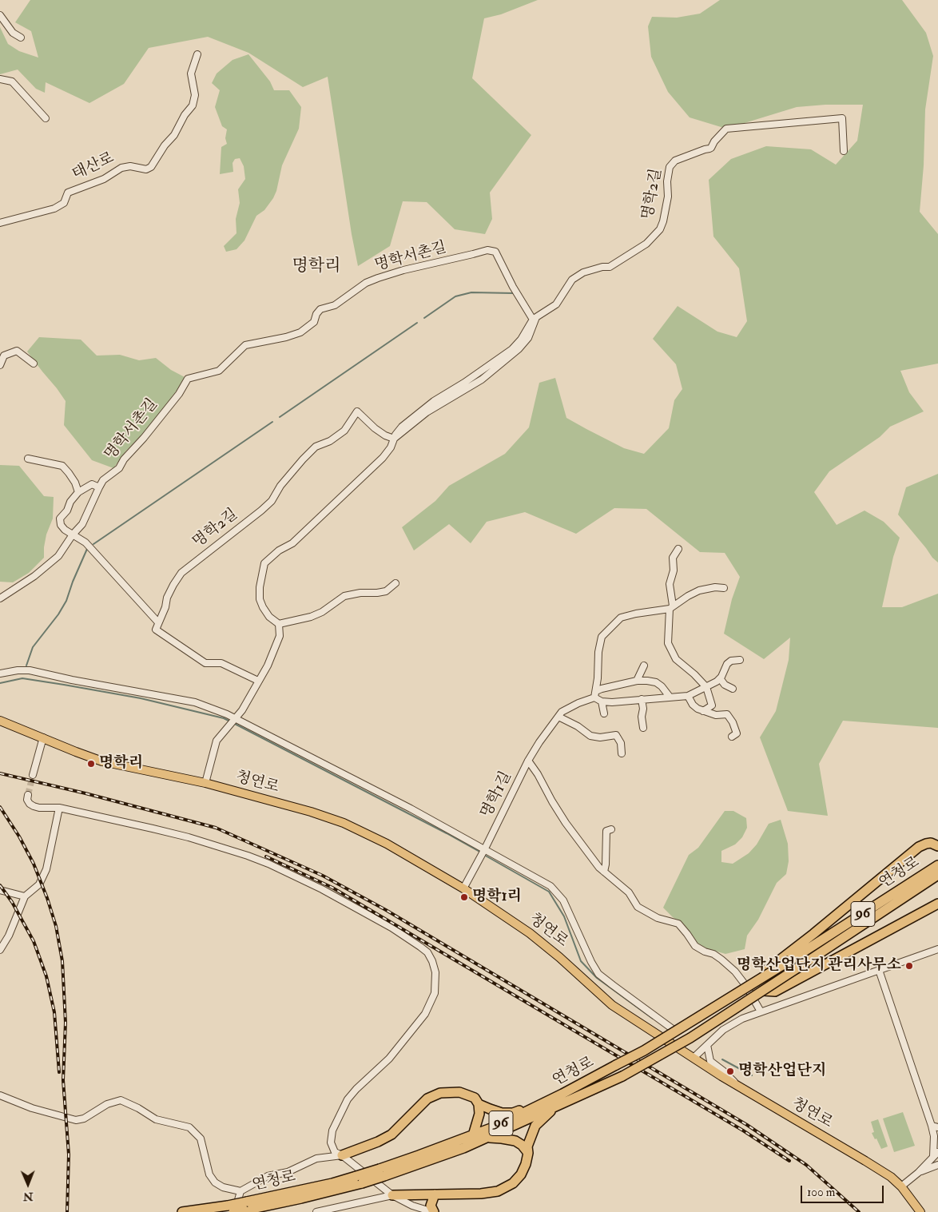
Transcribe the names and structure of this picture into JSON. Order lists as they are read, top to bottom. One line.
{"streets":{"highway":["연청로","96"],"main road":["청연로"],"street":["태산로","명학2길","명학서촌길","명학1길"]},"crossings":[["명학2길","명학서촌길"],["청연로","명학1길"]],"districts":["명학리"],"places":["명학리","명학1리","명학산업단지 관리사무소","명학산업단지"],"scale_bar":"100 m","north":"bottom"}
